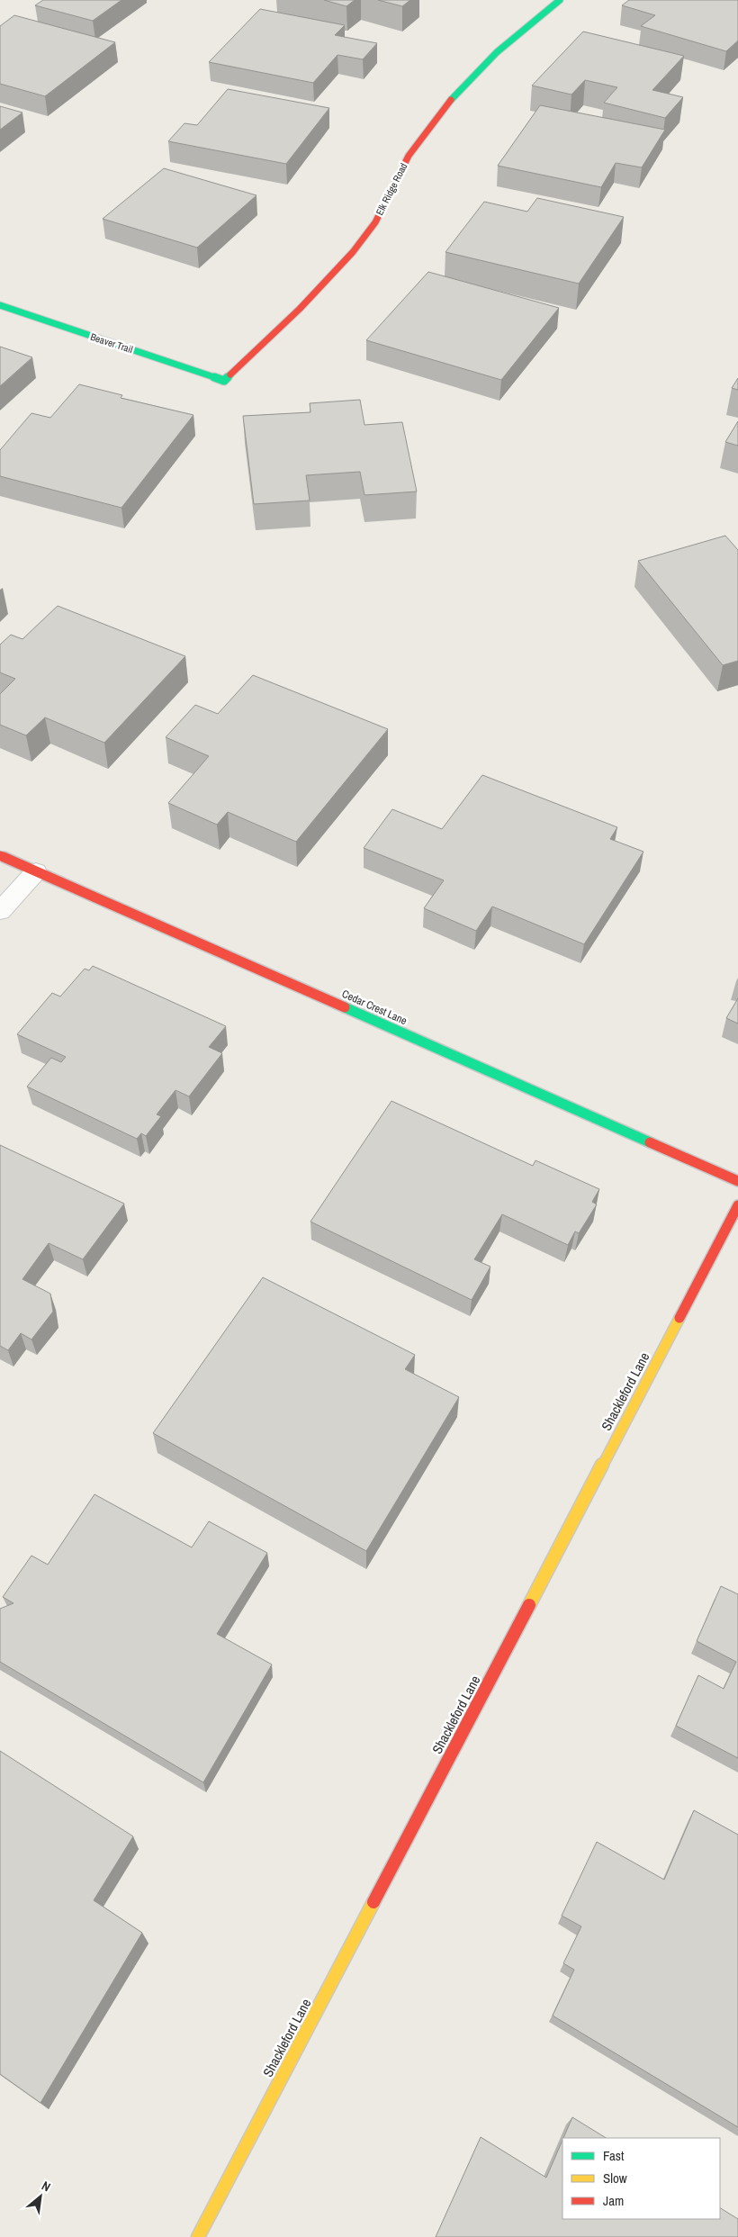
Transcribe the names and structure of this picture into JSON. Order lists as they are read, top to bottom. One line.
{"streets":{"street":["Elk Ridge Road","Beaver Trail","Cedar Crest Lane","Shackleford Lane"]},"crossings":[["Elk Ridge Road","Beaver Trail"]],"legend":["Fast","Slow","Jam"],"north":"top right"}
